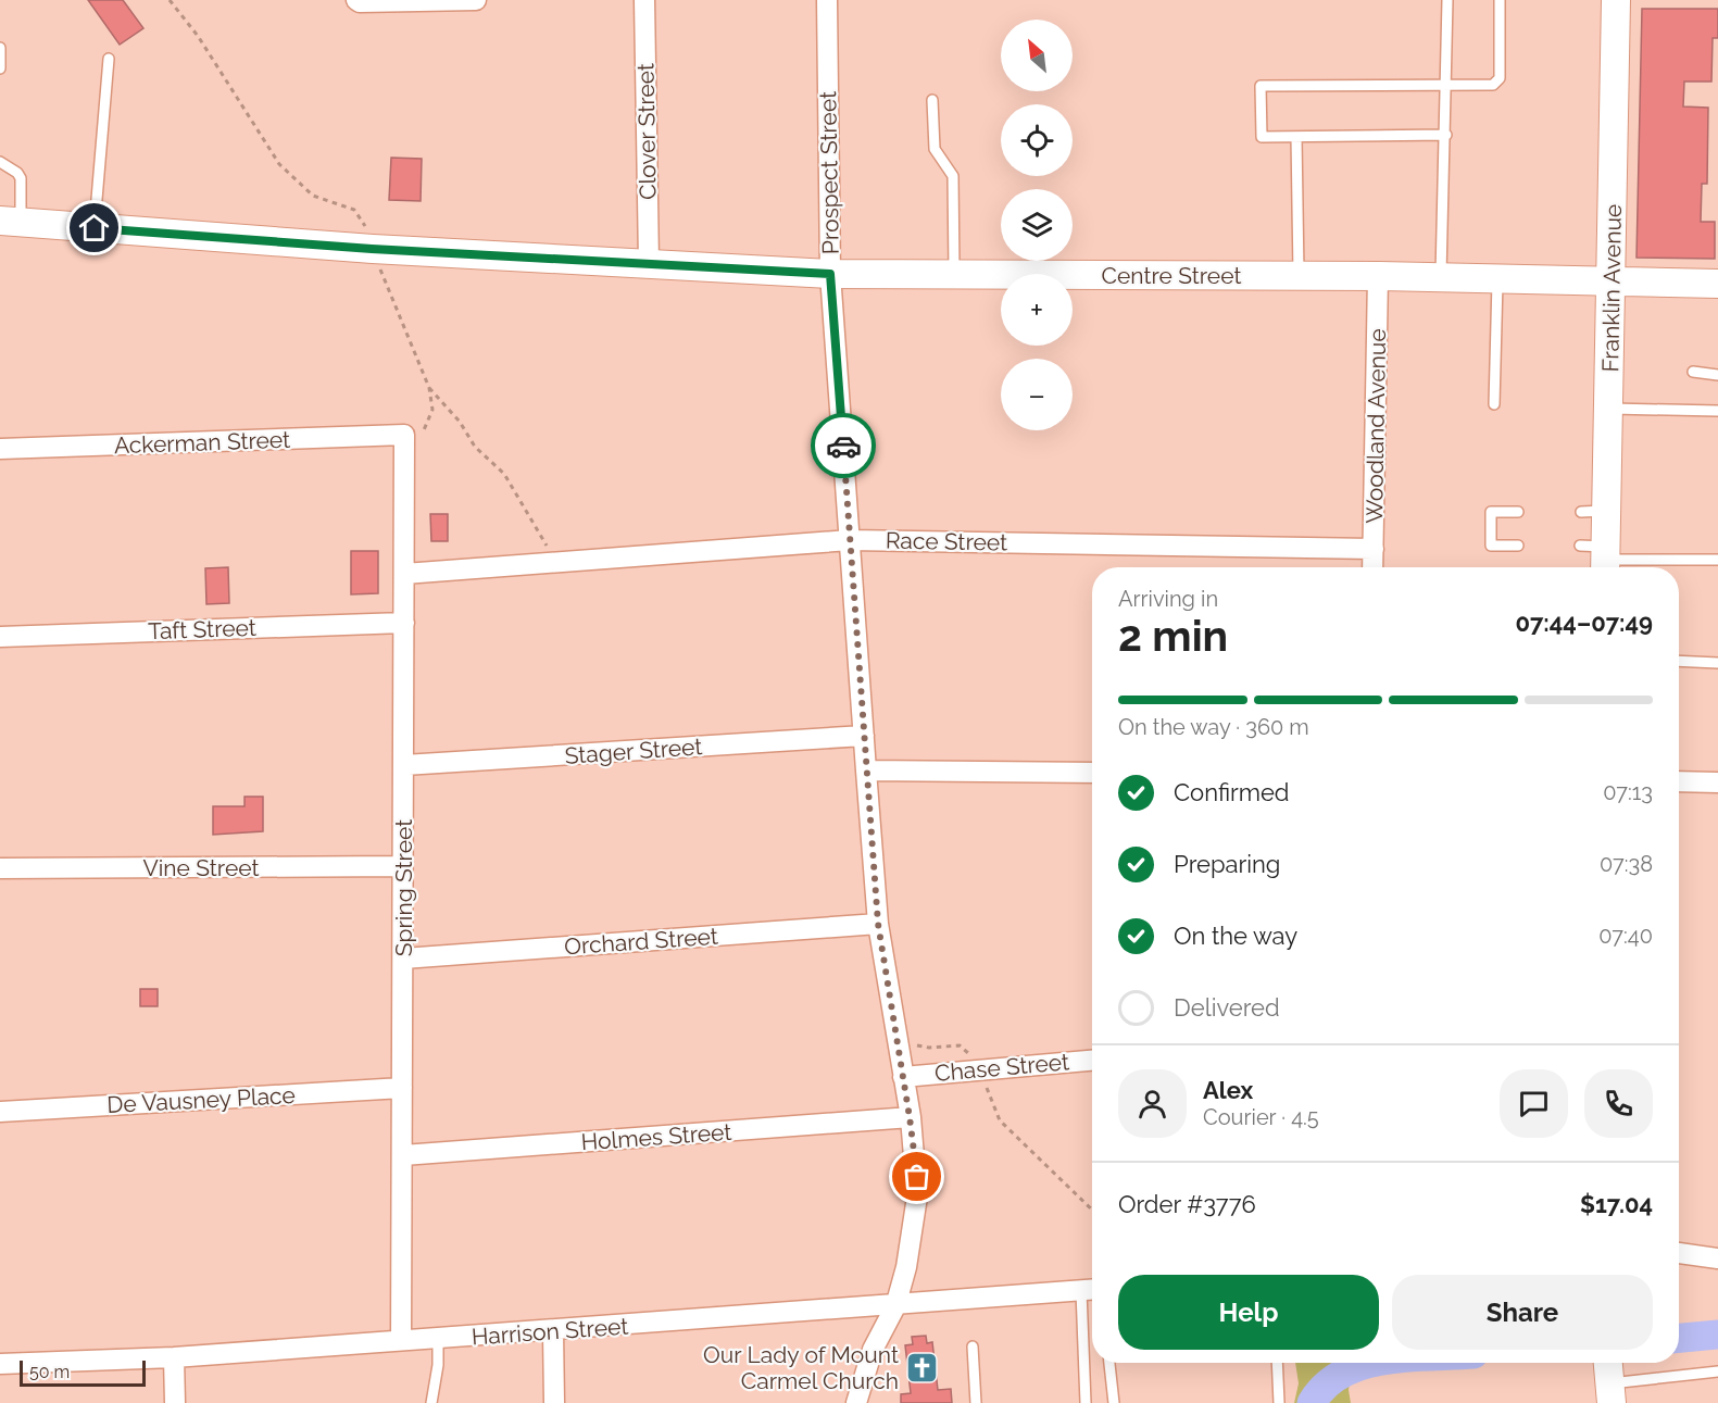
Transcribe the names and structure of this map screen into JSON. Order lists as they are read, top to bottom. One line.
{"streets":{"street":["Clover Street","Prospect Street","Centre Street","Franklin Avenue","Woodland Avenue","Ackerman Street","Race Street","Taft Street","Stager Street","Vine Street","Spring Street","Orchard Street","Chase Street","De Vausney Place","Holmes Street","Harrison Street"]},"crossings":[["Clover Street","Centre Street"],["Prospect Street","Centre Street"],["Prospect Street","Race Street"],["Prospect Street","Stager Street"],["Centre Street","Franklin Avenue"],["Centre Street","Woodland Avenue"],["Woodland Avenue","Race Street"],["Ackerman Street","Spring Street"],["Race Street","Spring Street"],["Taft Street","Spring Street"],["Stager Street","Spring Street"],["Vine Street","Spring Street"],["Spring Street","Orchard Street"],["Spring Street","De Vausney Place"],["Spring Street","Holmes Street"],["Spring Street","Harrison Street"]],"places":{"church":["Our Lady of Mount Carmel Church"]},"scale_bar":"50 m","north":"top left","page":{"map_buttons":["+","−"],"heading":["2 min","Arriving in","07:44–07:49"],"panel":["Alex","Courier · 4.5","Order #3776","$17.04"],"bar":"On the way · 360 m","list":[["Confirmed","07:13"],["Preparing","07:38"],["On the way","07:40"],"Delivered"],"buttons":["Help","Share"],"scale":"50 m"}}
